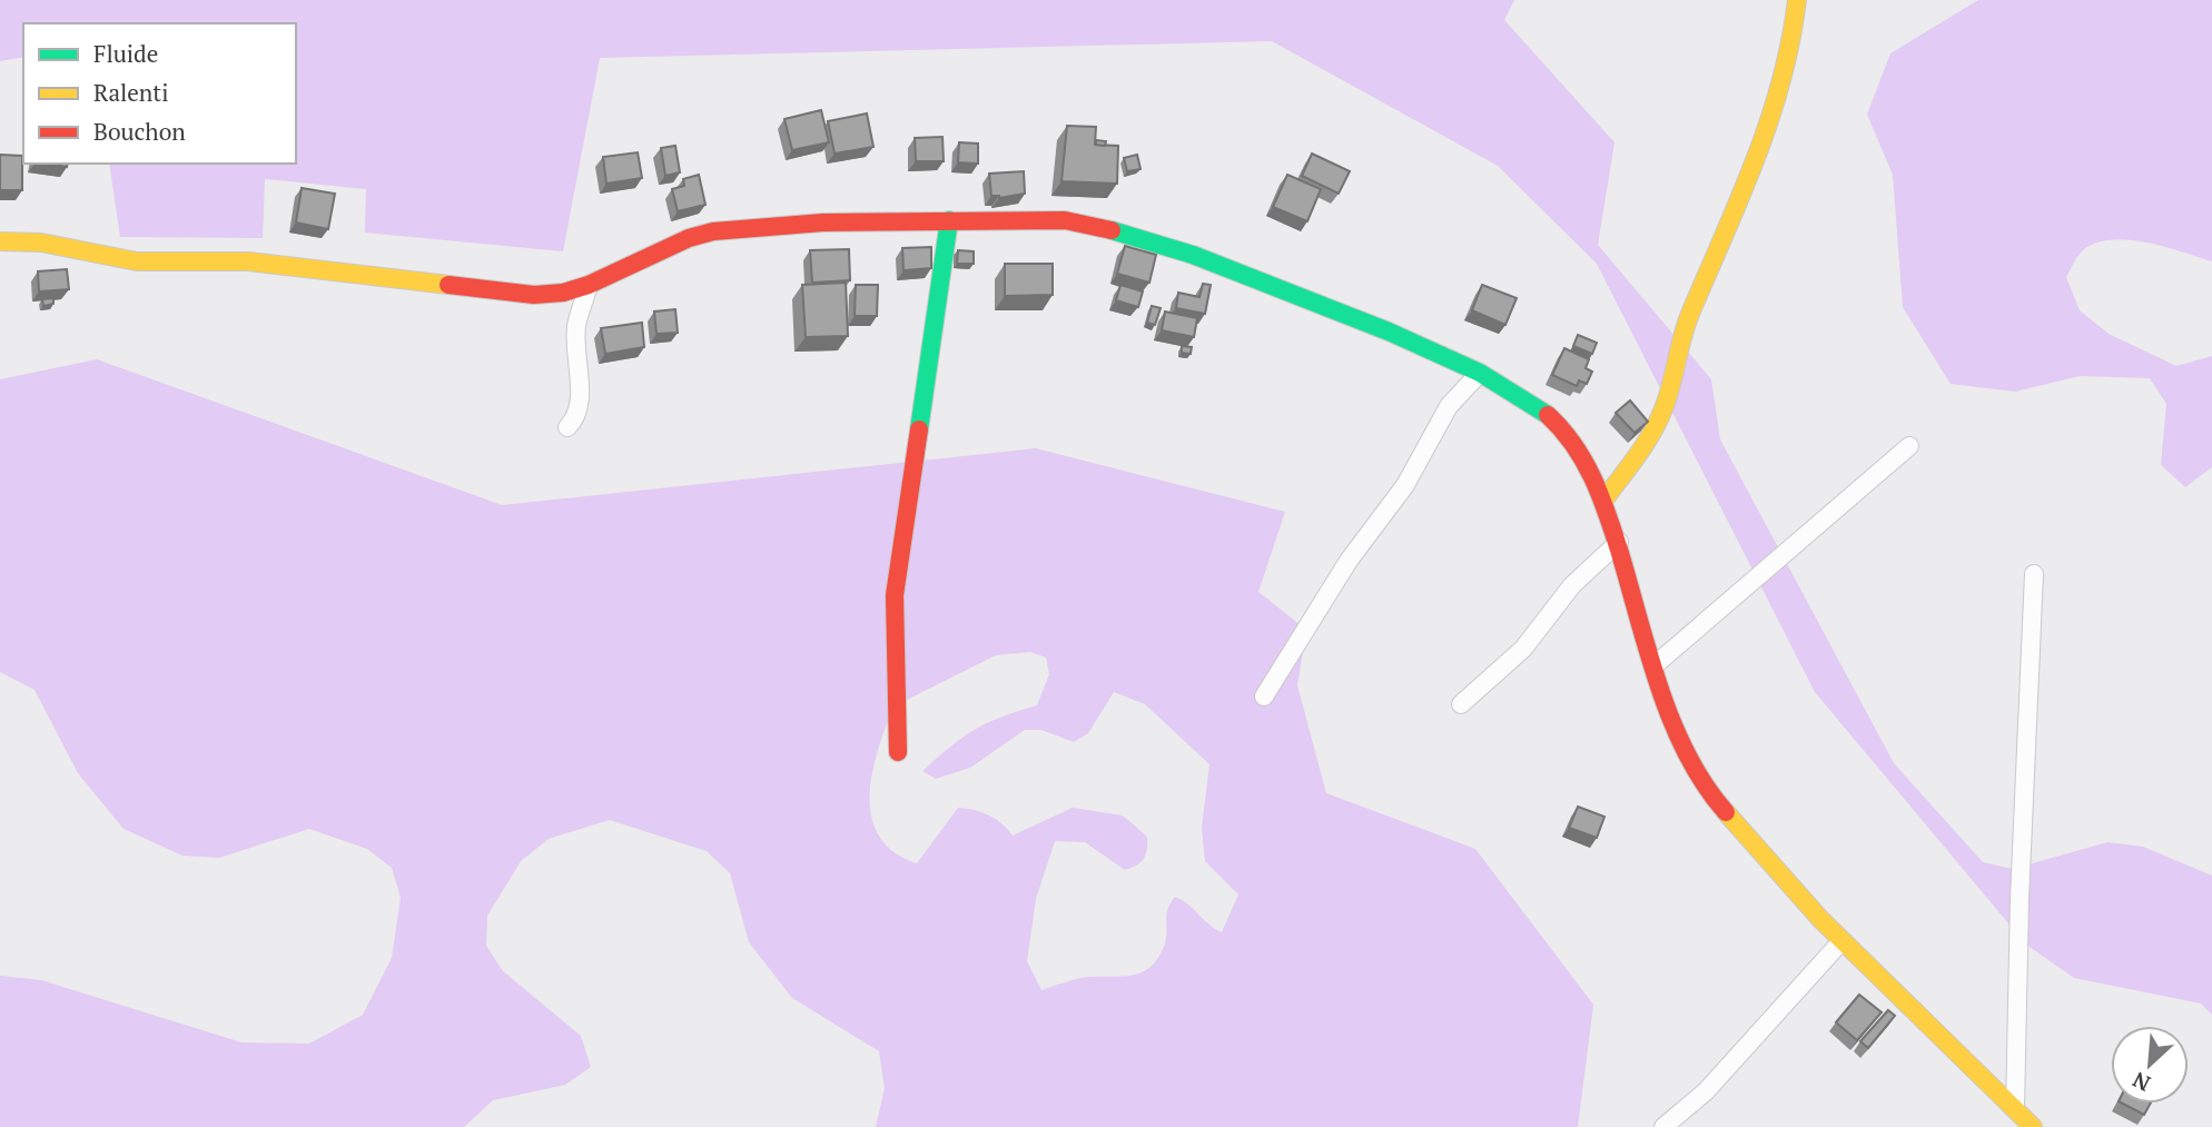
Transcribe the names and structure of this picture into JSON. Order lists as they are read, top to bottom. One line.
{"legend":["Fluide","Ralenti","Bouchon"],"north":"bottom left"}
